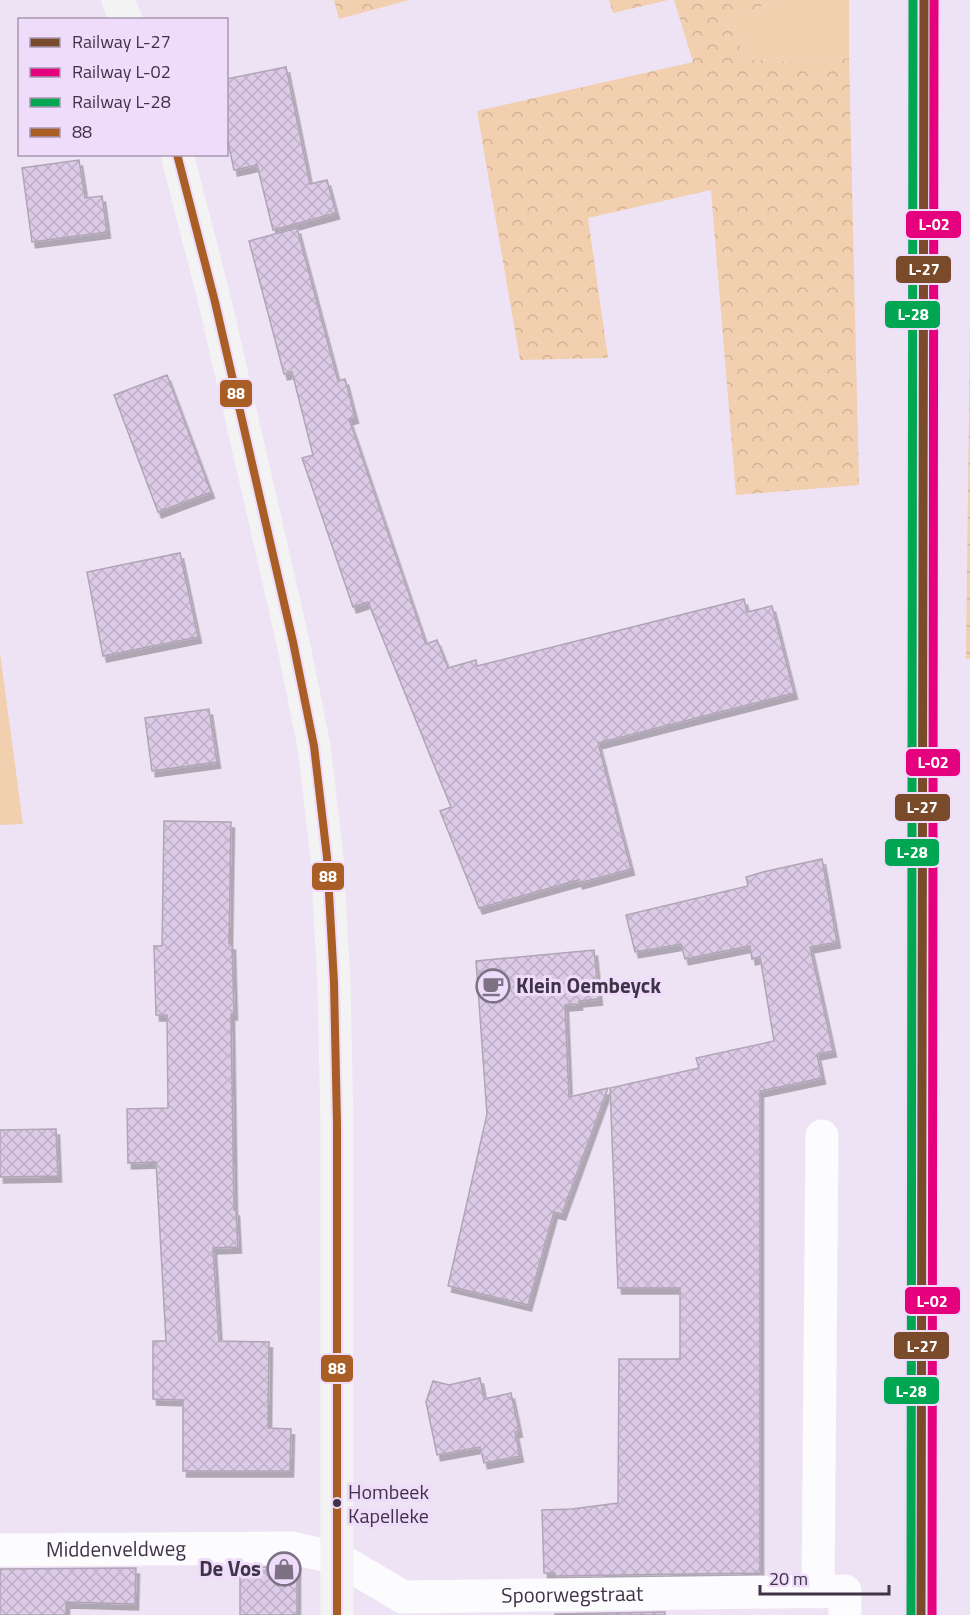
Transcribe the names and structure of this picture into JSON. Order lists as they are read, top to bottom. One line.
{"streets":{"street":["Middenveldweg","Spoorwegstraat"]},"crossings":[["Middenveldweg","Spoorwegstraat"]],"places":{"cafe":["Klein Oembeyck"],"other":["Hombeek Kapelleke"],"shop":["De Vos"]},"lines":["rail line L-27","rail line L-02","rail line L-28","transit line 88"],"legend":["Railway L-27","Railway L-02","Railway L-28","88"],"scale_bar":"20 m"}
